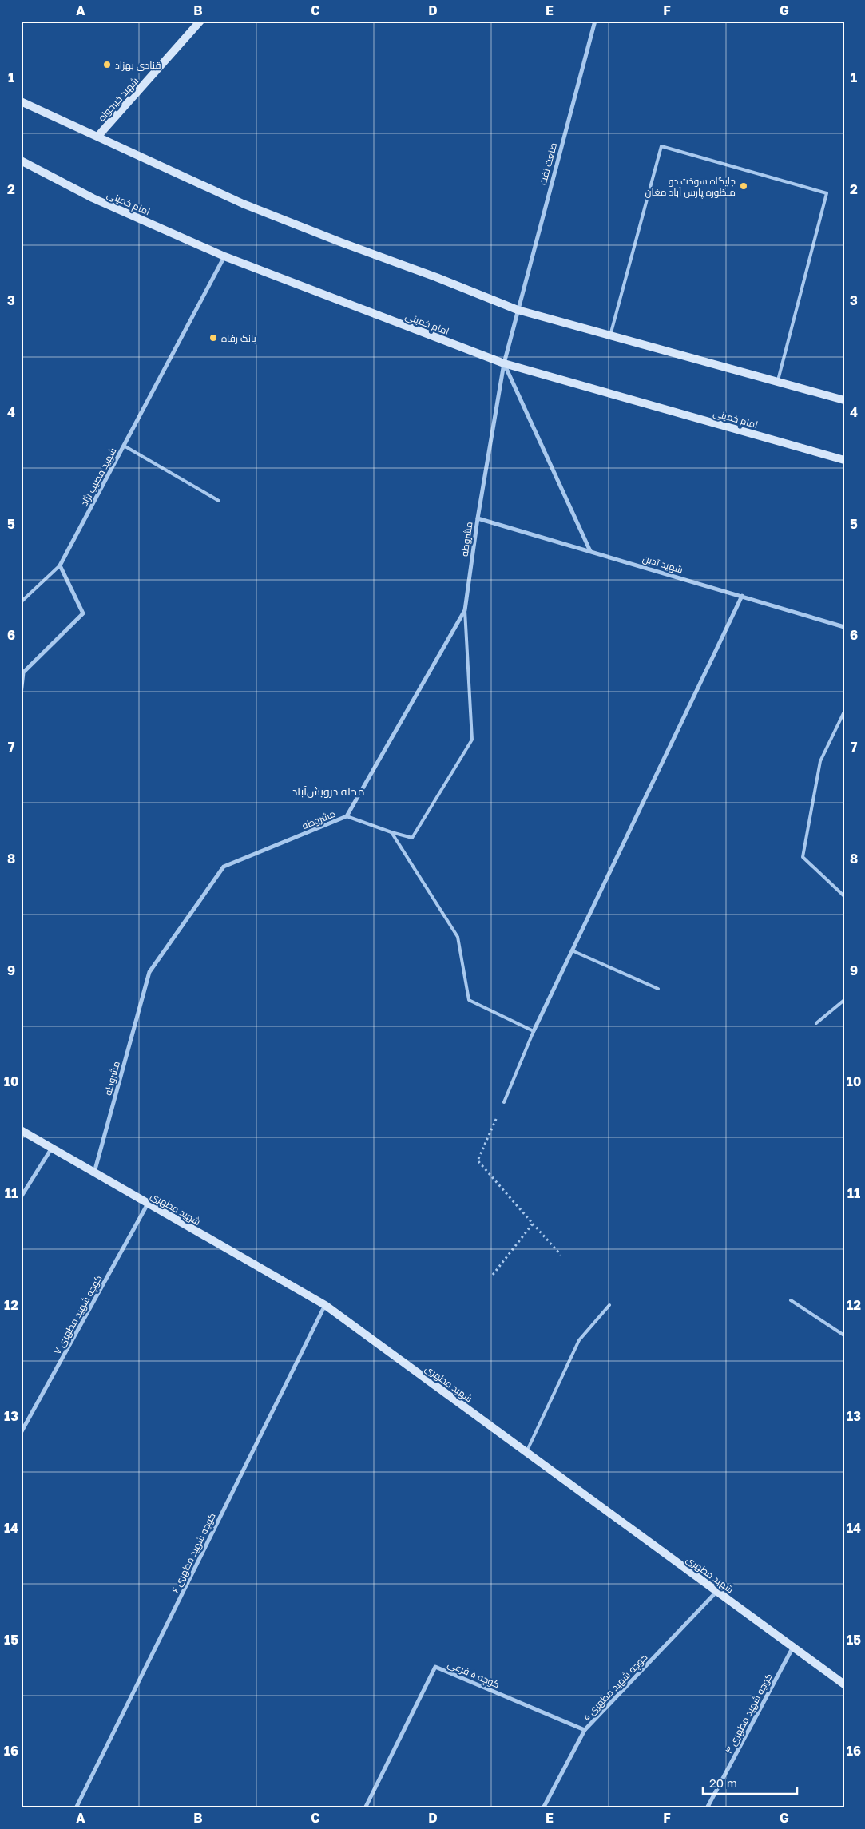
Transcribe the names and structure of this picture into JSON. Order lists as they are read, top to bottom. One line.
{"streets":{"main road":["شهید خیرخواه","امام خمینی","شهید مطهری"],"street":["صنعت نفت","شهید مصیب نژاد","مشروطه","شهید تدین","کوچه شهید مطهری ۷","کوچه شهید مطهری ۶","کوچه ۵ فرعی","کوچه شهید مطهری ۵","کوچه شهید مطهری ۴"]},"crossings":[["صنعت نفت","امام خمینی"],["صنعت نفت","مشروطه"],["امام خمینی","شهید مصیب نژاد"],["امام خمینی","مشروطه"],["مشروطه","شهید تدین"],["مشروطه","شهید مطهری"],["شهید مطهری","کوچه شهید مطهری ۷"],["شهید مطهری","کوچه شهید مطهری ۶"],["شهید مطهری","کوچه شهید مطهری ۵"],["شهید مطهری","کوچه شهید مطهری ۴"],["کوچه ۵ فرعی","کوچه شهید مطهری ۵"]],"districts":["محله درویش‌آباد"],"places":["قنادی بهزاد","جایگاه سوخت دو منظوره پارس آباد مغان","بانک رفاه"],"scale_bar":"20 m","grid":{"columns":["A","B","C","D","E","F","G"],"rows":["1","2","3","4","5","6","7","8","9","10","11","12","13","14","15","16"]}}
